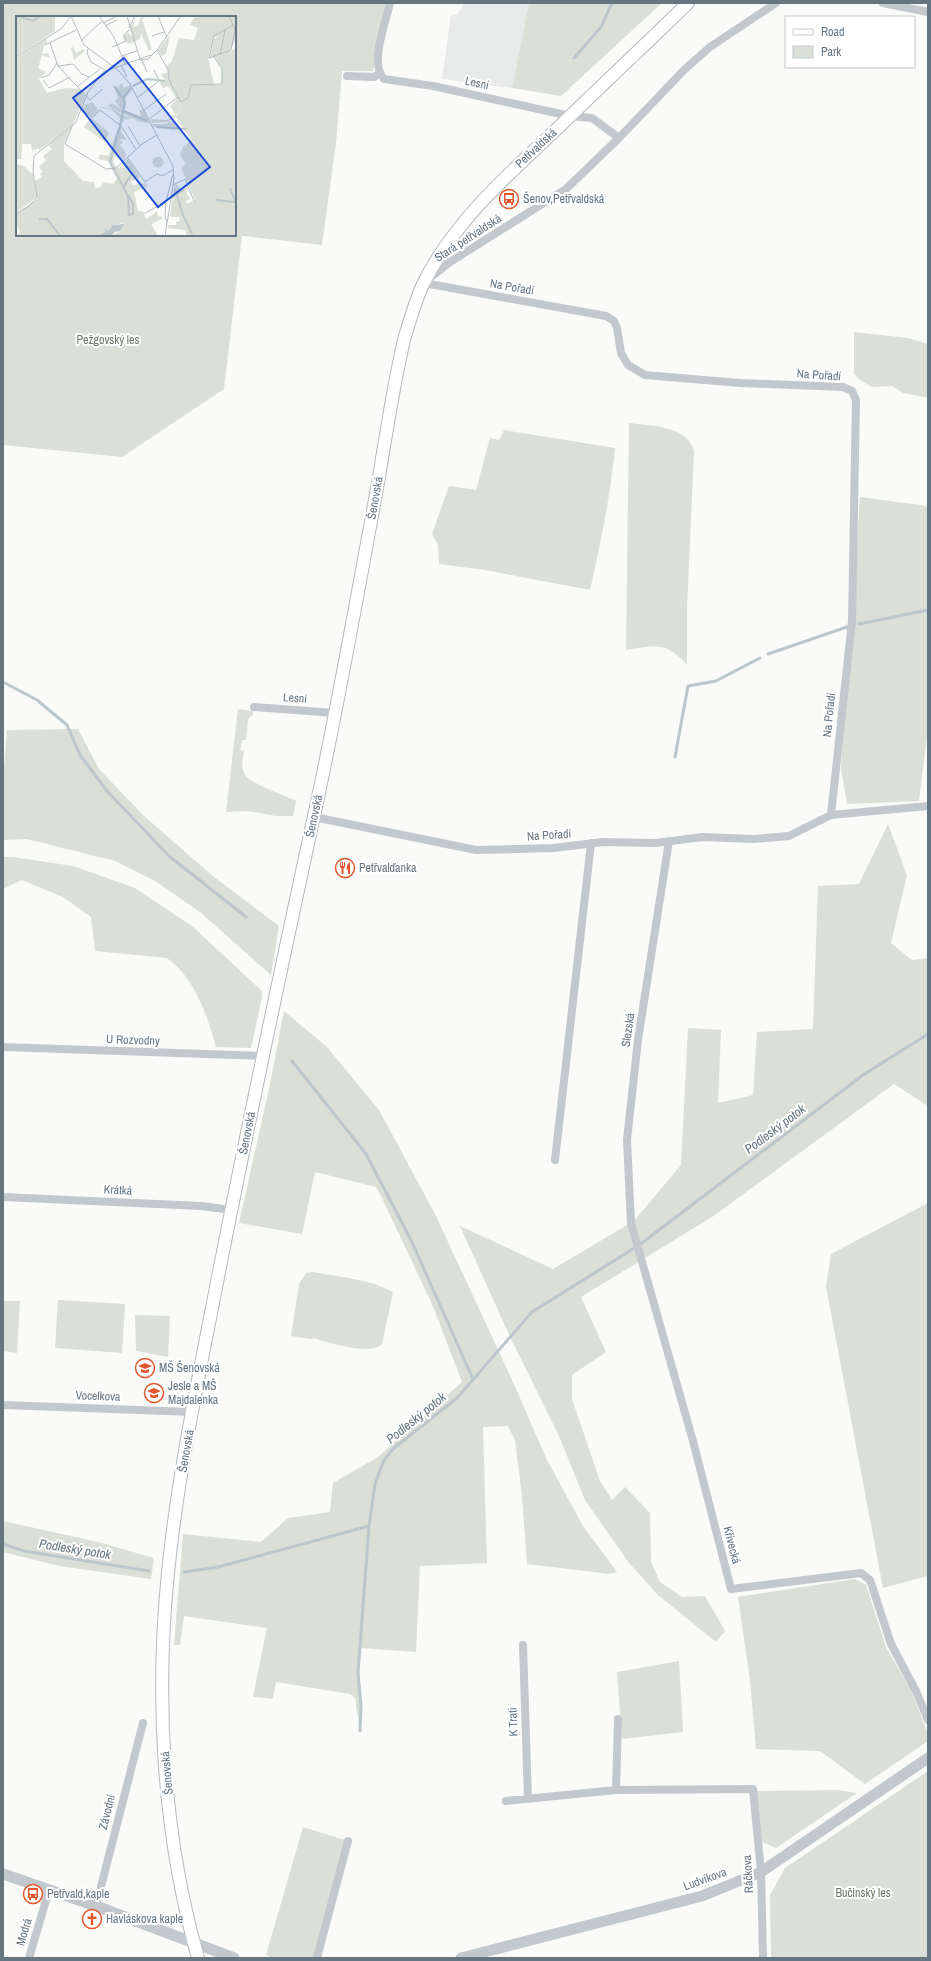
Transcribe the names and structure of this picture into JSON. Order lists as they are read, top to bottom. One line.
{"streets":{"main road":["Petřvaldská","Šenovská"],"street":["Lesní","Stará petřvaldská","Na Pořadí","Slezská","U Rozvodny","Krátká","Vocelkova","Křivecká","K Trati","Závodní","Ráčkova","Ludvíkova","Modrá"]},"crossings":[["Lesní","Petřvaldská"],["Lesní","Šenovská"],["Petřvaldská","Stará petřvaldská"],["Petřvaldská","Na Pořadí"],["Petřvaldská","Šenovská"],["Stará petřvaldská","Na Pořadí"],["Na Pořadí","Šenovská"],["Na Pořadí","Slezská"],["Šenovská","U Rozvodny"],["Šenovská","Krátká"],["Šenovská","Vocelkova"],["Slezská","Křivecká"],["Ráčkova","Ludvíkova"]],"water":["Podleský potok"],"parks":["Pežgovský les","Bučinský les"],"places":{"bus stop":["Šenov,Petřvaldská","Petřvald,kaple"],"restaurant":["Petřvalďanka"],"school or university":["MŠ Šenovská","Jesle a MŠ Majdalenka"],"church":["Havláskova kaple"]},"legend":["Road","Park"]}
